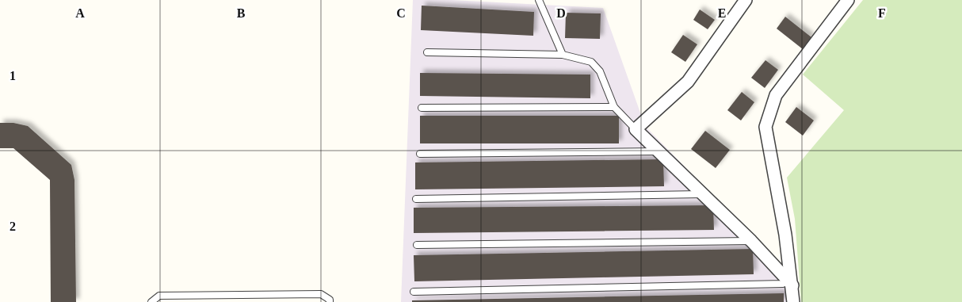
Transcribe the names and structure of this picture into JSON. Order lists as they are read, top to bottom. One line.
{"grid":{"columns":["A","B","C","D","E","F"],"rows":["1","2"]}}
